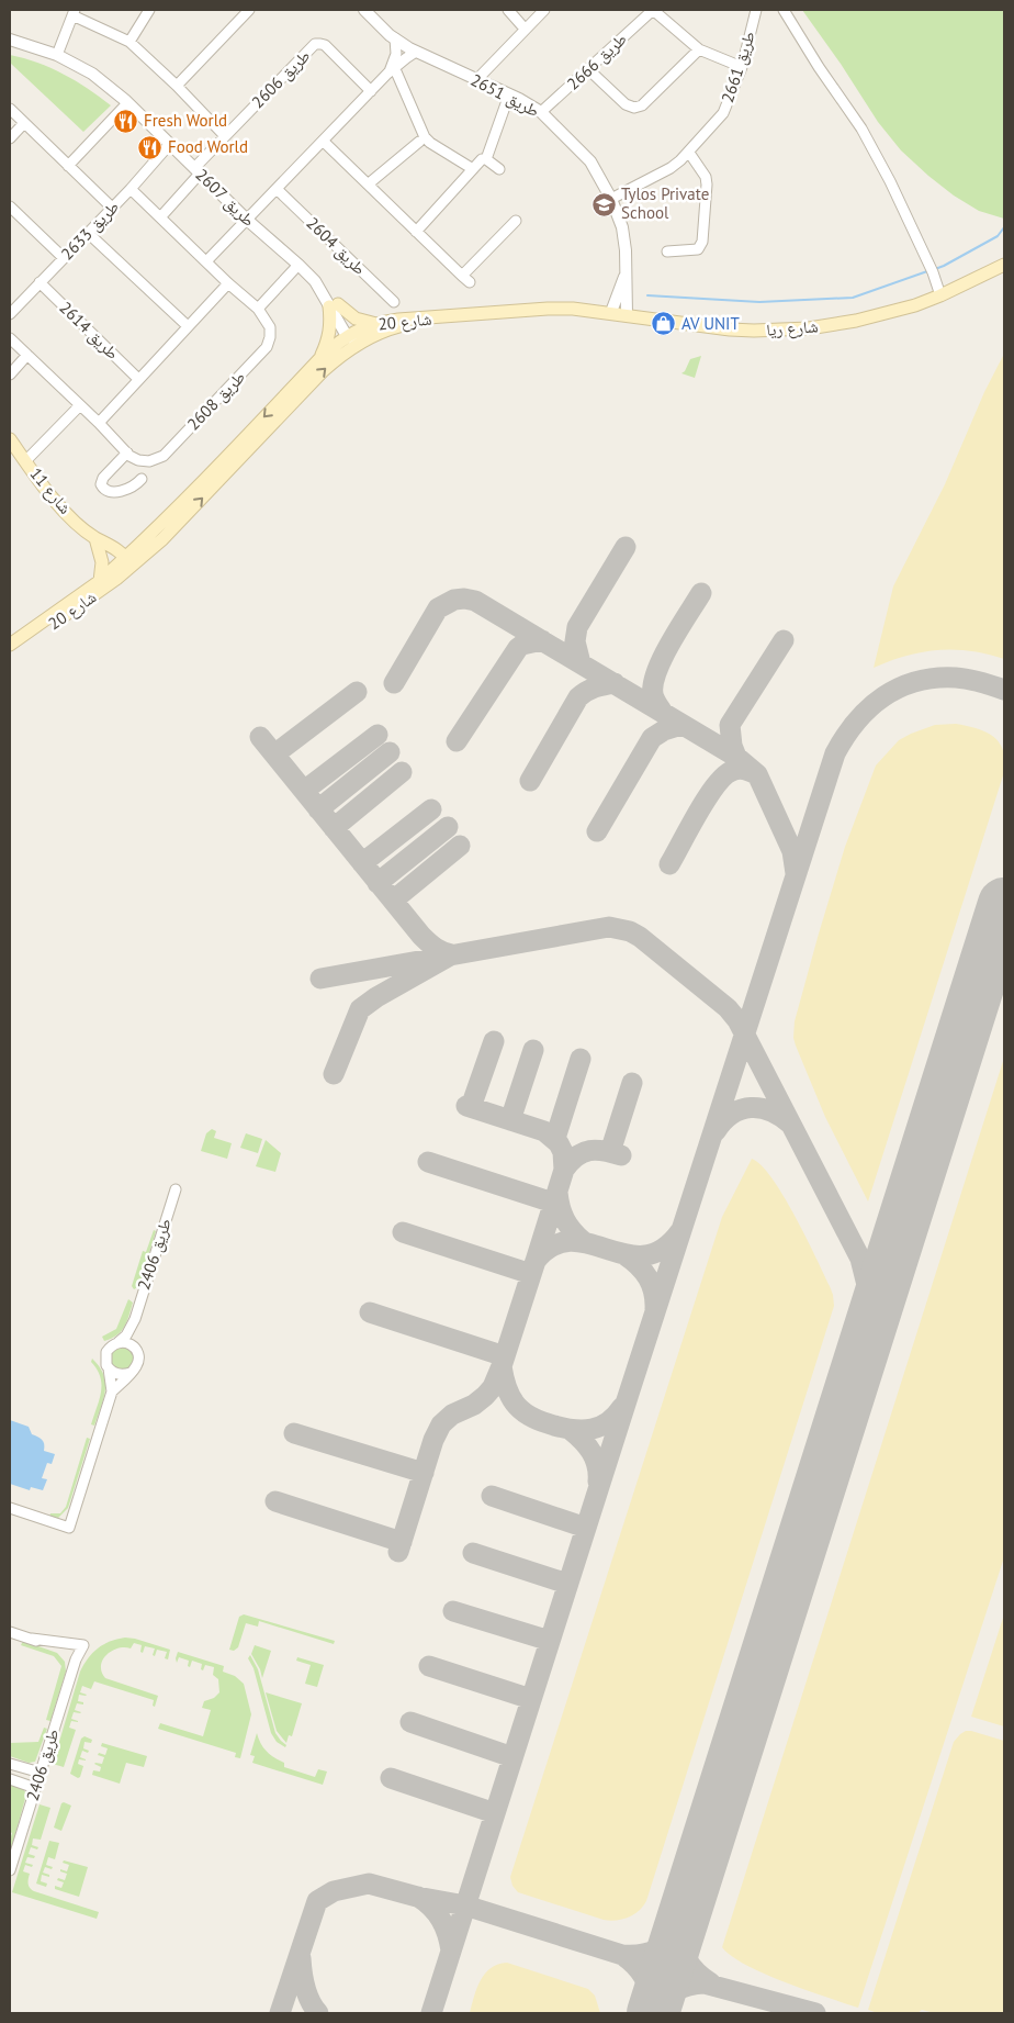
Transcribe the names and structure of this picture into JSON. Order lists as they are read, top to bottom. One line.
{"streets":{"main road":["شارع 20","شارع ريا","شارع 11"],"street":["طريق 2666","طريق 2661","طريق 2606","طريق 2651","طريق 2607","طريق 2633","طريق 2604","طريق 2614","طريق 2608","طريق 2406"]},"crossings":[["طريق 2666","طريق 2651"],["طريق 2661","طريق 2651"],["طريق 2606","طريق 2607"],["طريق 2651","شارع ريا"],["طريق 2607","طريق 2633"],["طريق 2607","شارع 20"],["طريق 2633","طريق 2614"],["طريق 2633","طريق 2608"],["شارع 20","شارع ريا"],["شارع 20","شارع 11"]],"places":{"restaurant":["Fresh World","Food World"],"school or university":["Tylos Private School"],"shop":["AV UNIT"]}}
